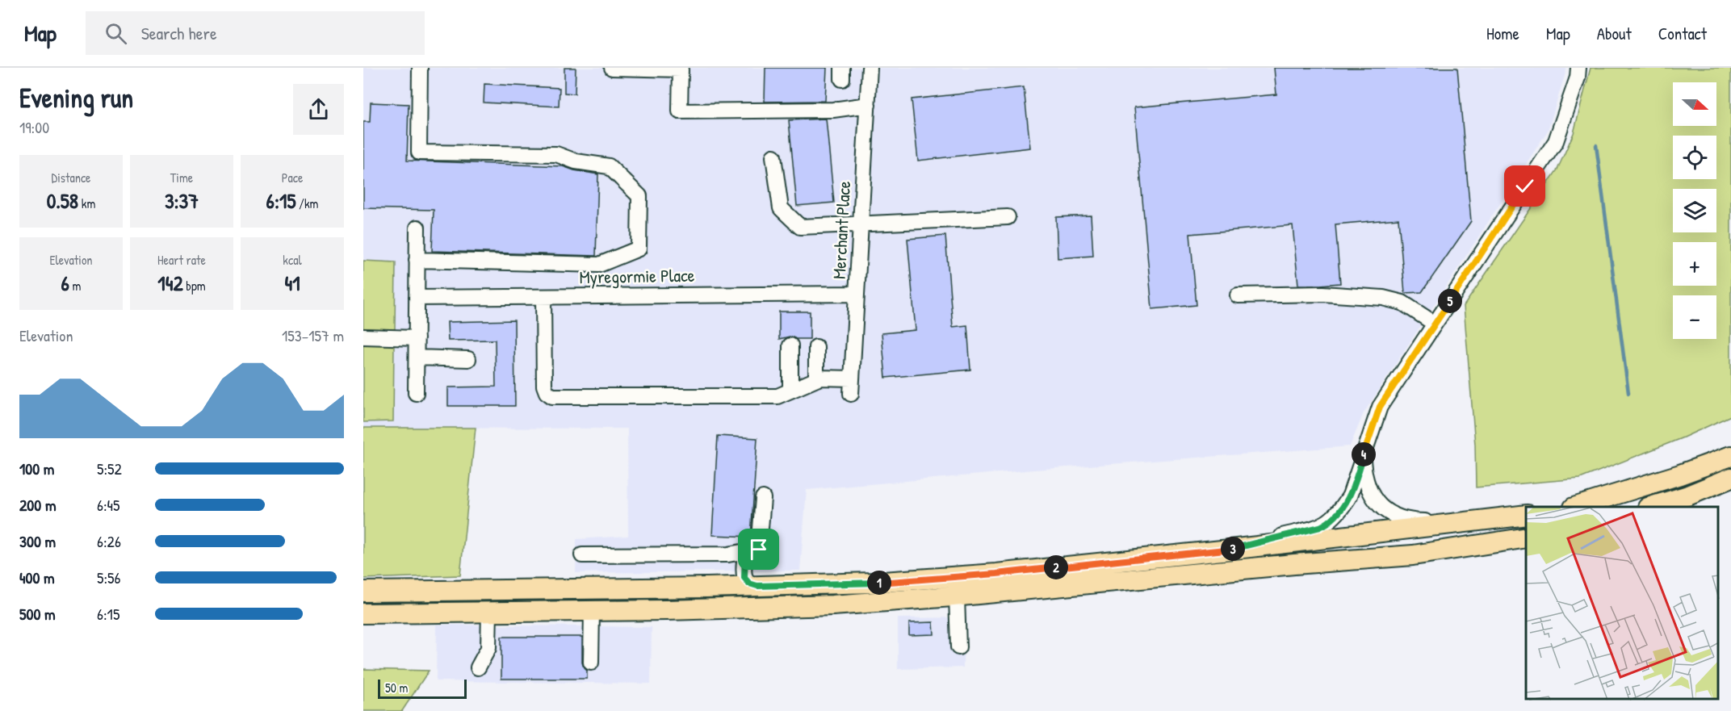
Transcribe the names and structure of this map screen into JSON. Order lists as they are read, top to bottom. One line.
{"streets":{"street":["Merchant Place","Myregormie Place"]},"crossings":[["Merchant Place","Myregormie Place"]],"scale_bar":"50 m","north":"right","page":{"header":"Map","search":"Search here","nav":["Home","Map","About","Contact"],"heading":["Evening run","19:00"],"map_buttons":["+","−"],"stats":[["Distance","0.58 km"],["Time","3:37"],["Pace","6:15 /km"],["Elevation","6 m"],["Heart rate","142 bpm"],["kcal","41"]],"pins":["5","4","3","2","1"],"chart":["Elevation","153–157 m"],"list":[{"name":"100 m","note":"5:52"},{"name":"200 m","note":"6:45"},{"name":"300 m","note":"6:26"},{"name":"400 m","note":"5:56"},{"name":"500 m","note":"6:15"}],"scale":"50 m"}}
